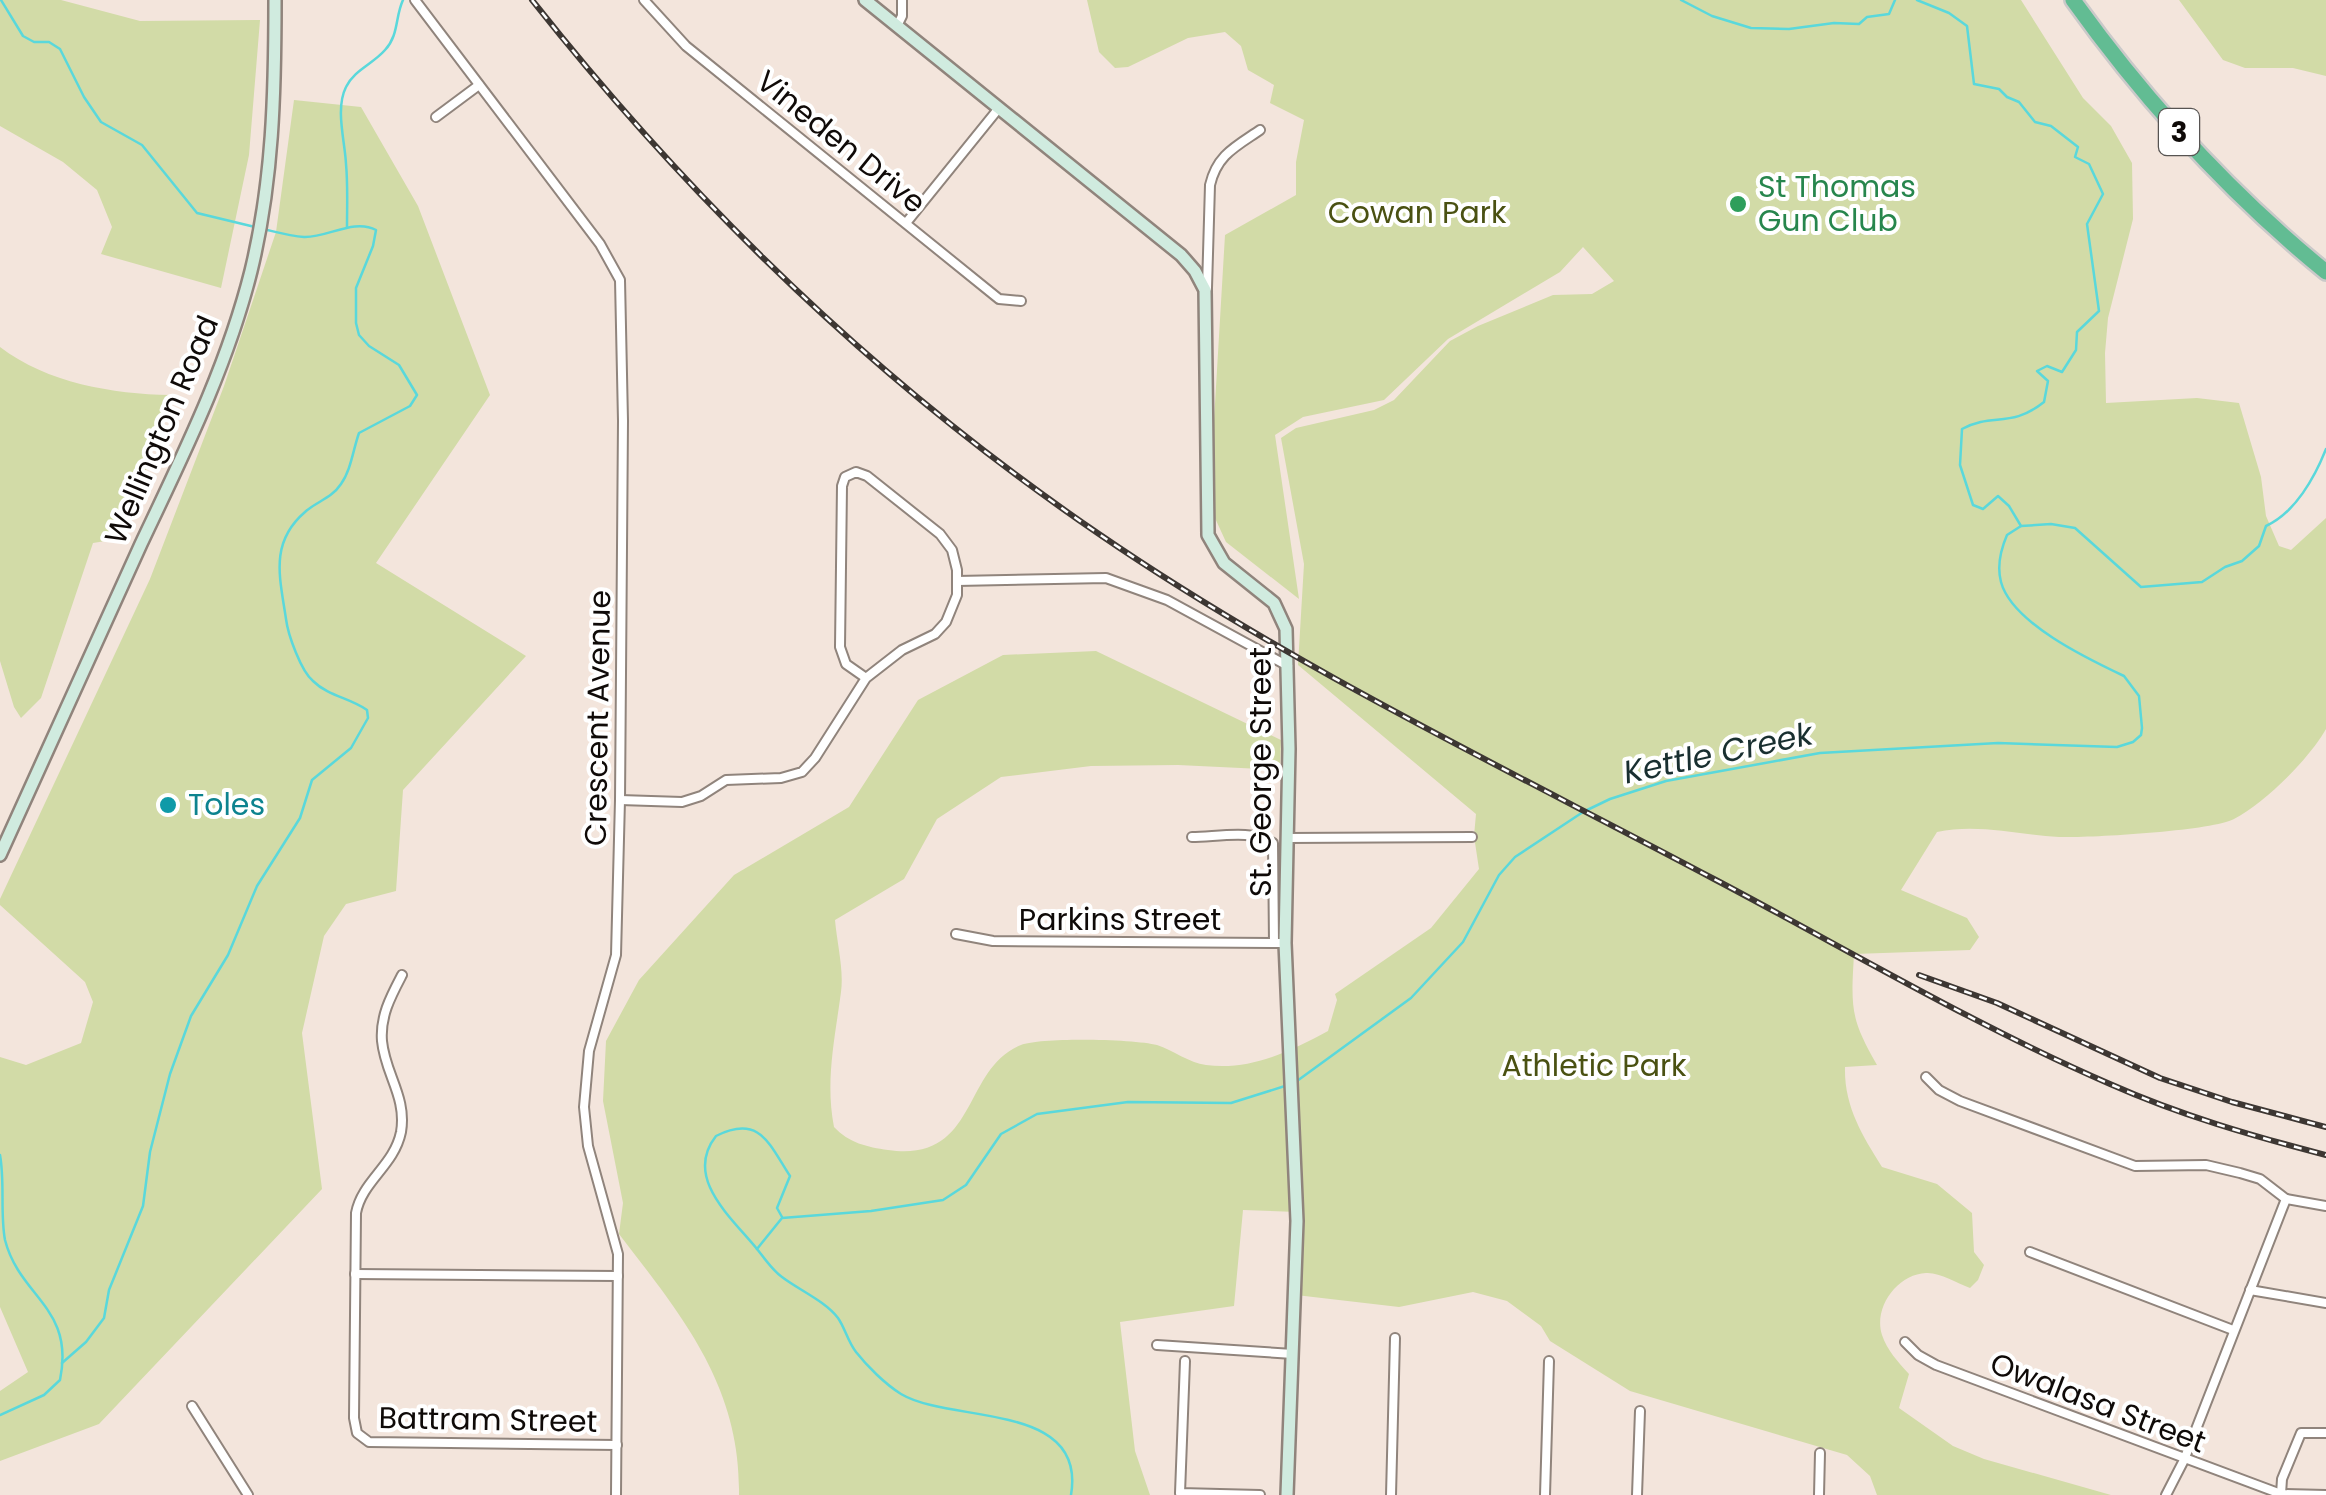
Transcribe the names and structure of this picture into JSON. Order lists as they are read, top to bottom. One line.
{"streets":{"highway":["3"],"street":["Vineden Drive","Wellington Road","Crescent Avenue","St. George Street","Parkins Street","Owalasa Street","Battram Street"]},"crossings":[["Crescent Avenue","Battram Street"],["St. George Street","Parkins Street"]],"water":["Kettle Creek"],"parks":["Cowan Park","Athletic Park"],"places":["St Thomas Gun Club","Toles"]}
